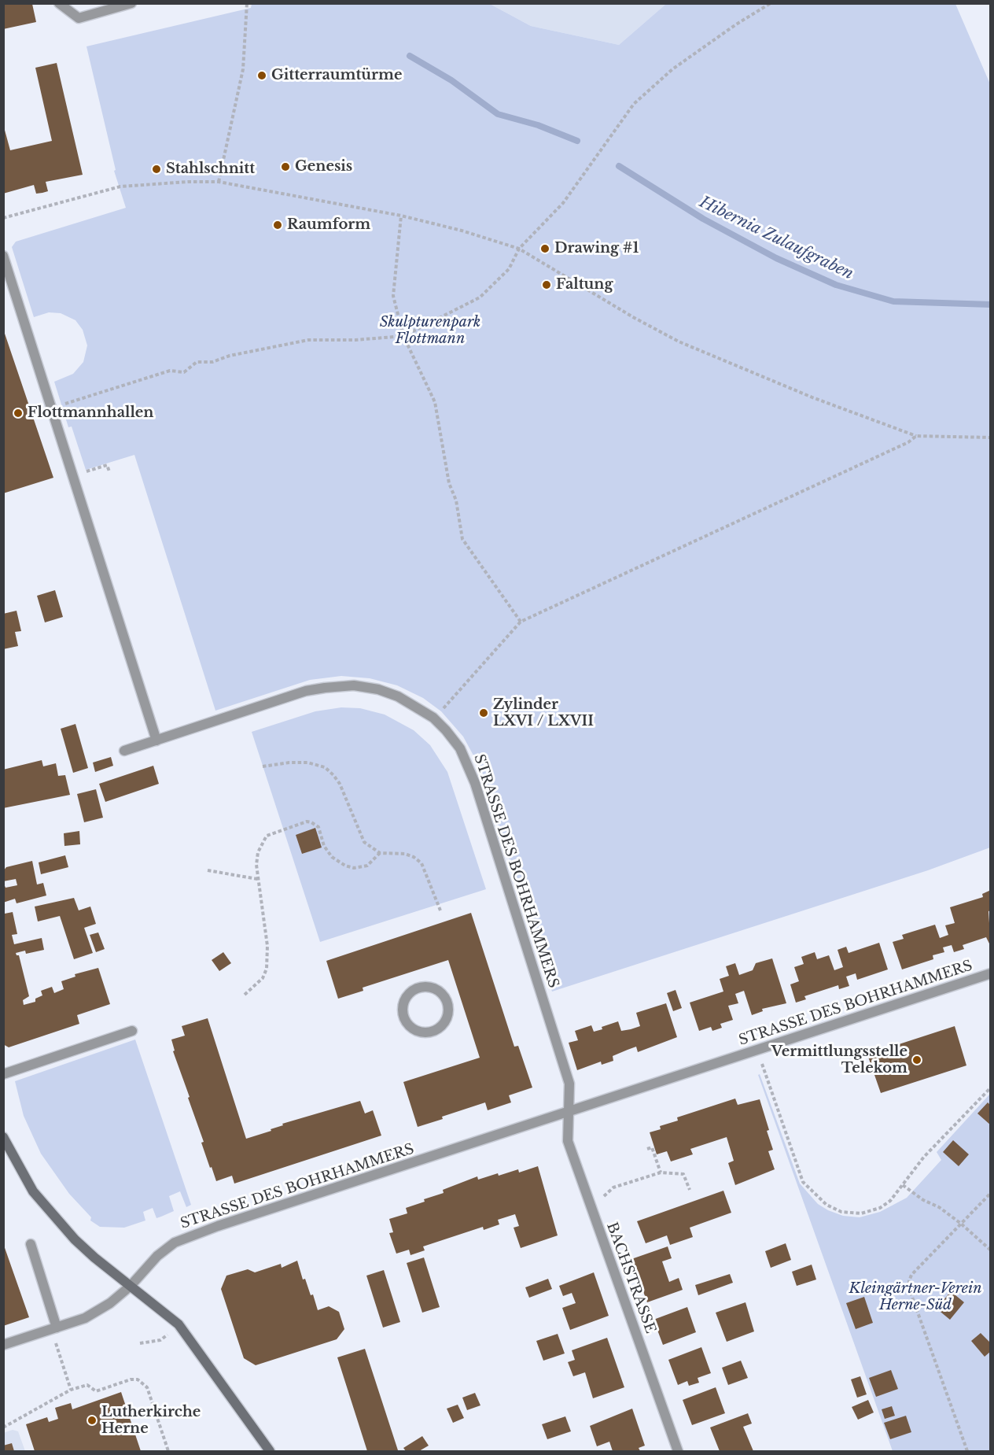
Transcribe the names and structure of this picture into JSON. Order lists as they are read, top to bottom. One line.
{"streets":{"street":["STRASSE DES BOHRHAMMERS","BACHSTRASSE"]},"crossings":[["STRASSE DES BOHRHAMMERS","BACHSTRASSE"]],"water":["Hibernia Zulaufgraben"],"parks":["Skulpturenpark Flottmann","Kleingärtner-Verein Herne-Süd"],"places":["Gitterraumtürme","Genesis","Stahlschnitt","Raumform","Drawing #1","Faltung","Flottmannhallen","Zylinder LXVI / LXVII","Vermittlungsstelle Telekom","Lutherkirche Herne"]}
